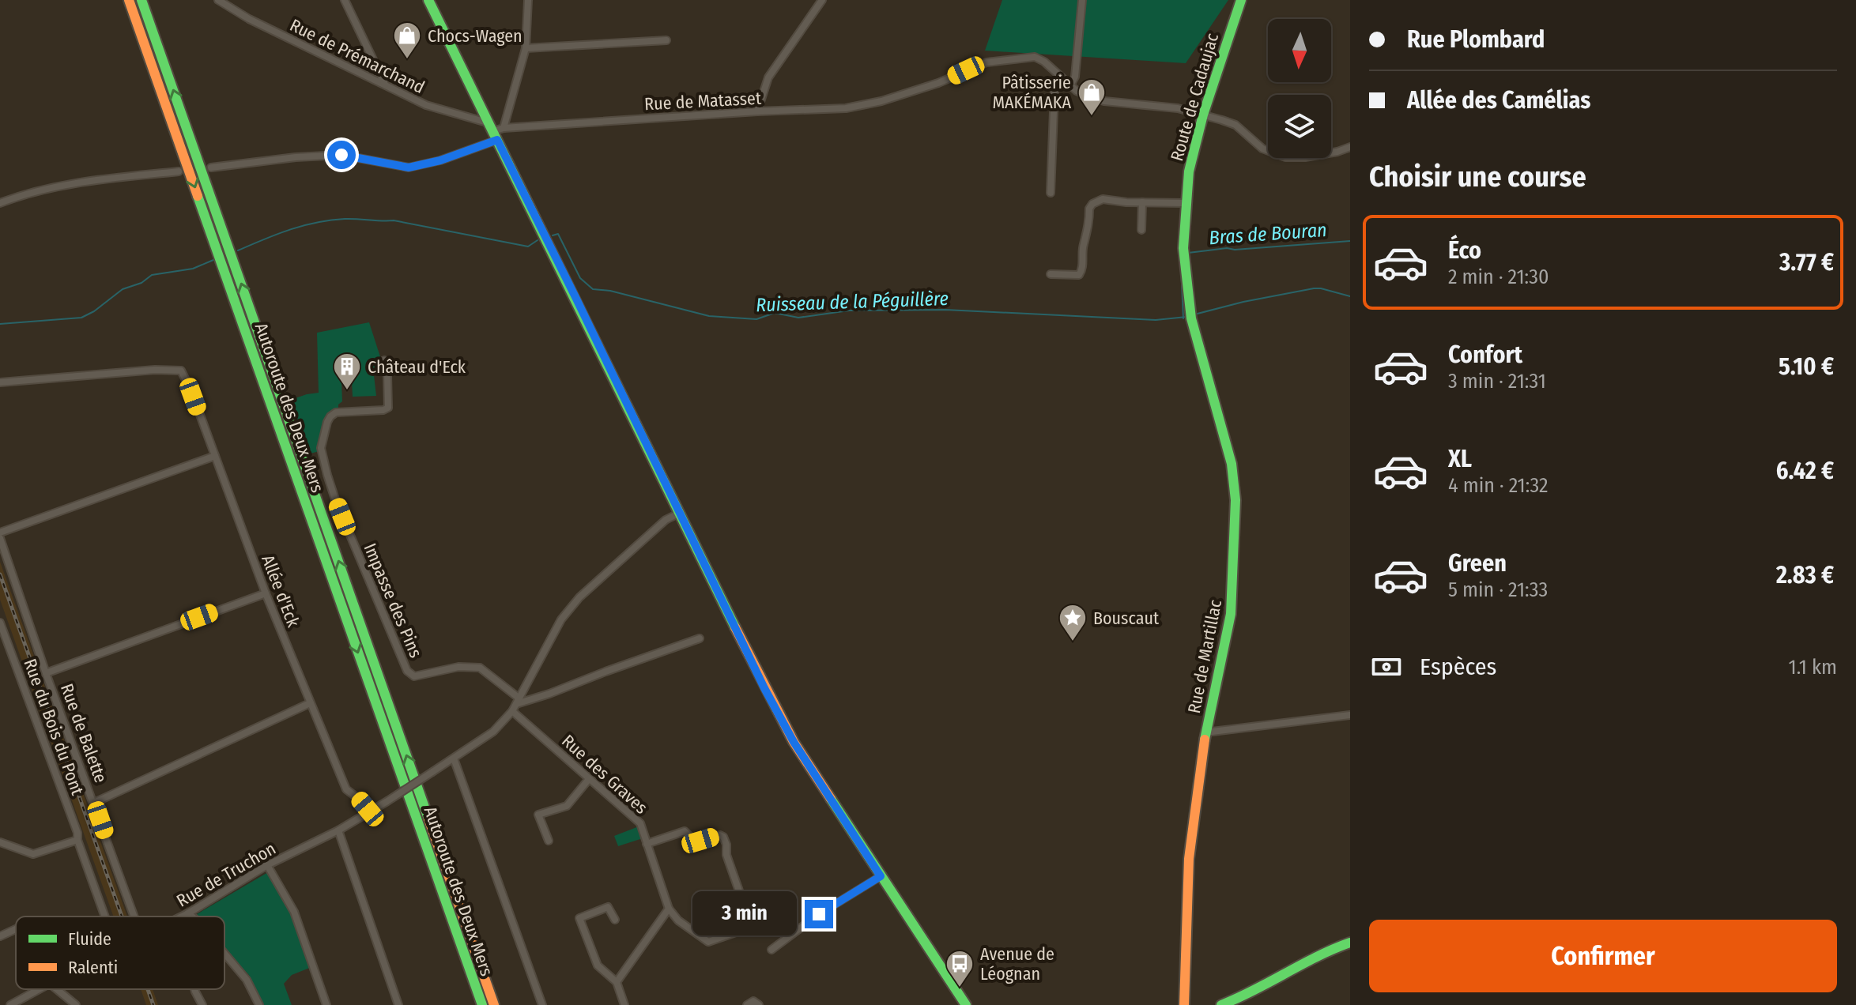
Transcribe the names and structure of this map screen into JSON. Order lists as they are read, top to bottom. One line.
{"streets":{"main road":["Route de Cadaujac","Autoroute des Deux Mers","Rue de Martillac"],"street":["Rue de Prémarchand","Rue de Matasset","Allée d'Eck","Impasse des Pins","Rue du Bois du Pont","Rue de Balette","Rue des Graves","Rue de Truchon"]},"crossings":[["Rue de Prémarchand","Rue de Matasset"],["Route de Cadaujac","Rue de Matasset"],["Route de Cadaujac","Rue de Martillac"],["Allée d'Eck","Rue de Truchon"]],"water":["Bras de Bouran","Ruisseau de la Péguillère"],"places":{"shop":["Chocs-Wagen","Pâtisserie MAKÉMAKA"],"building":["Château d'Eck"],"place":["Bouscaut"],"bus stop":["Avenue de Léognan"]},"legend":["Fluide","Ralenti"],"north":"bottom","page":{"banner":["Rue Plombard","Allée des Camélias"],"heading":"Choisir une course","list":[{"name":"Éco","note":"2 min · 21:30","value":"3.77 €"},{"name":"Confort","note":"3 min · 21:31","value":"5.10 €"},{"name":"XL","note":"4 min · 21:32","value":"6.42 €"},{"name":"Green","note":"5 min · 21:33","value":"2.83 €"}],"pay":["Espèces","1.1 km"],"bubble":"3 min","buttons":"Confirmer"}}
